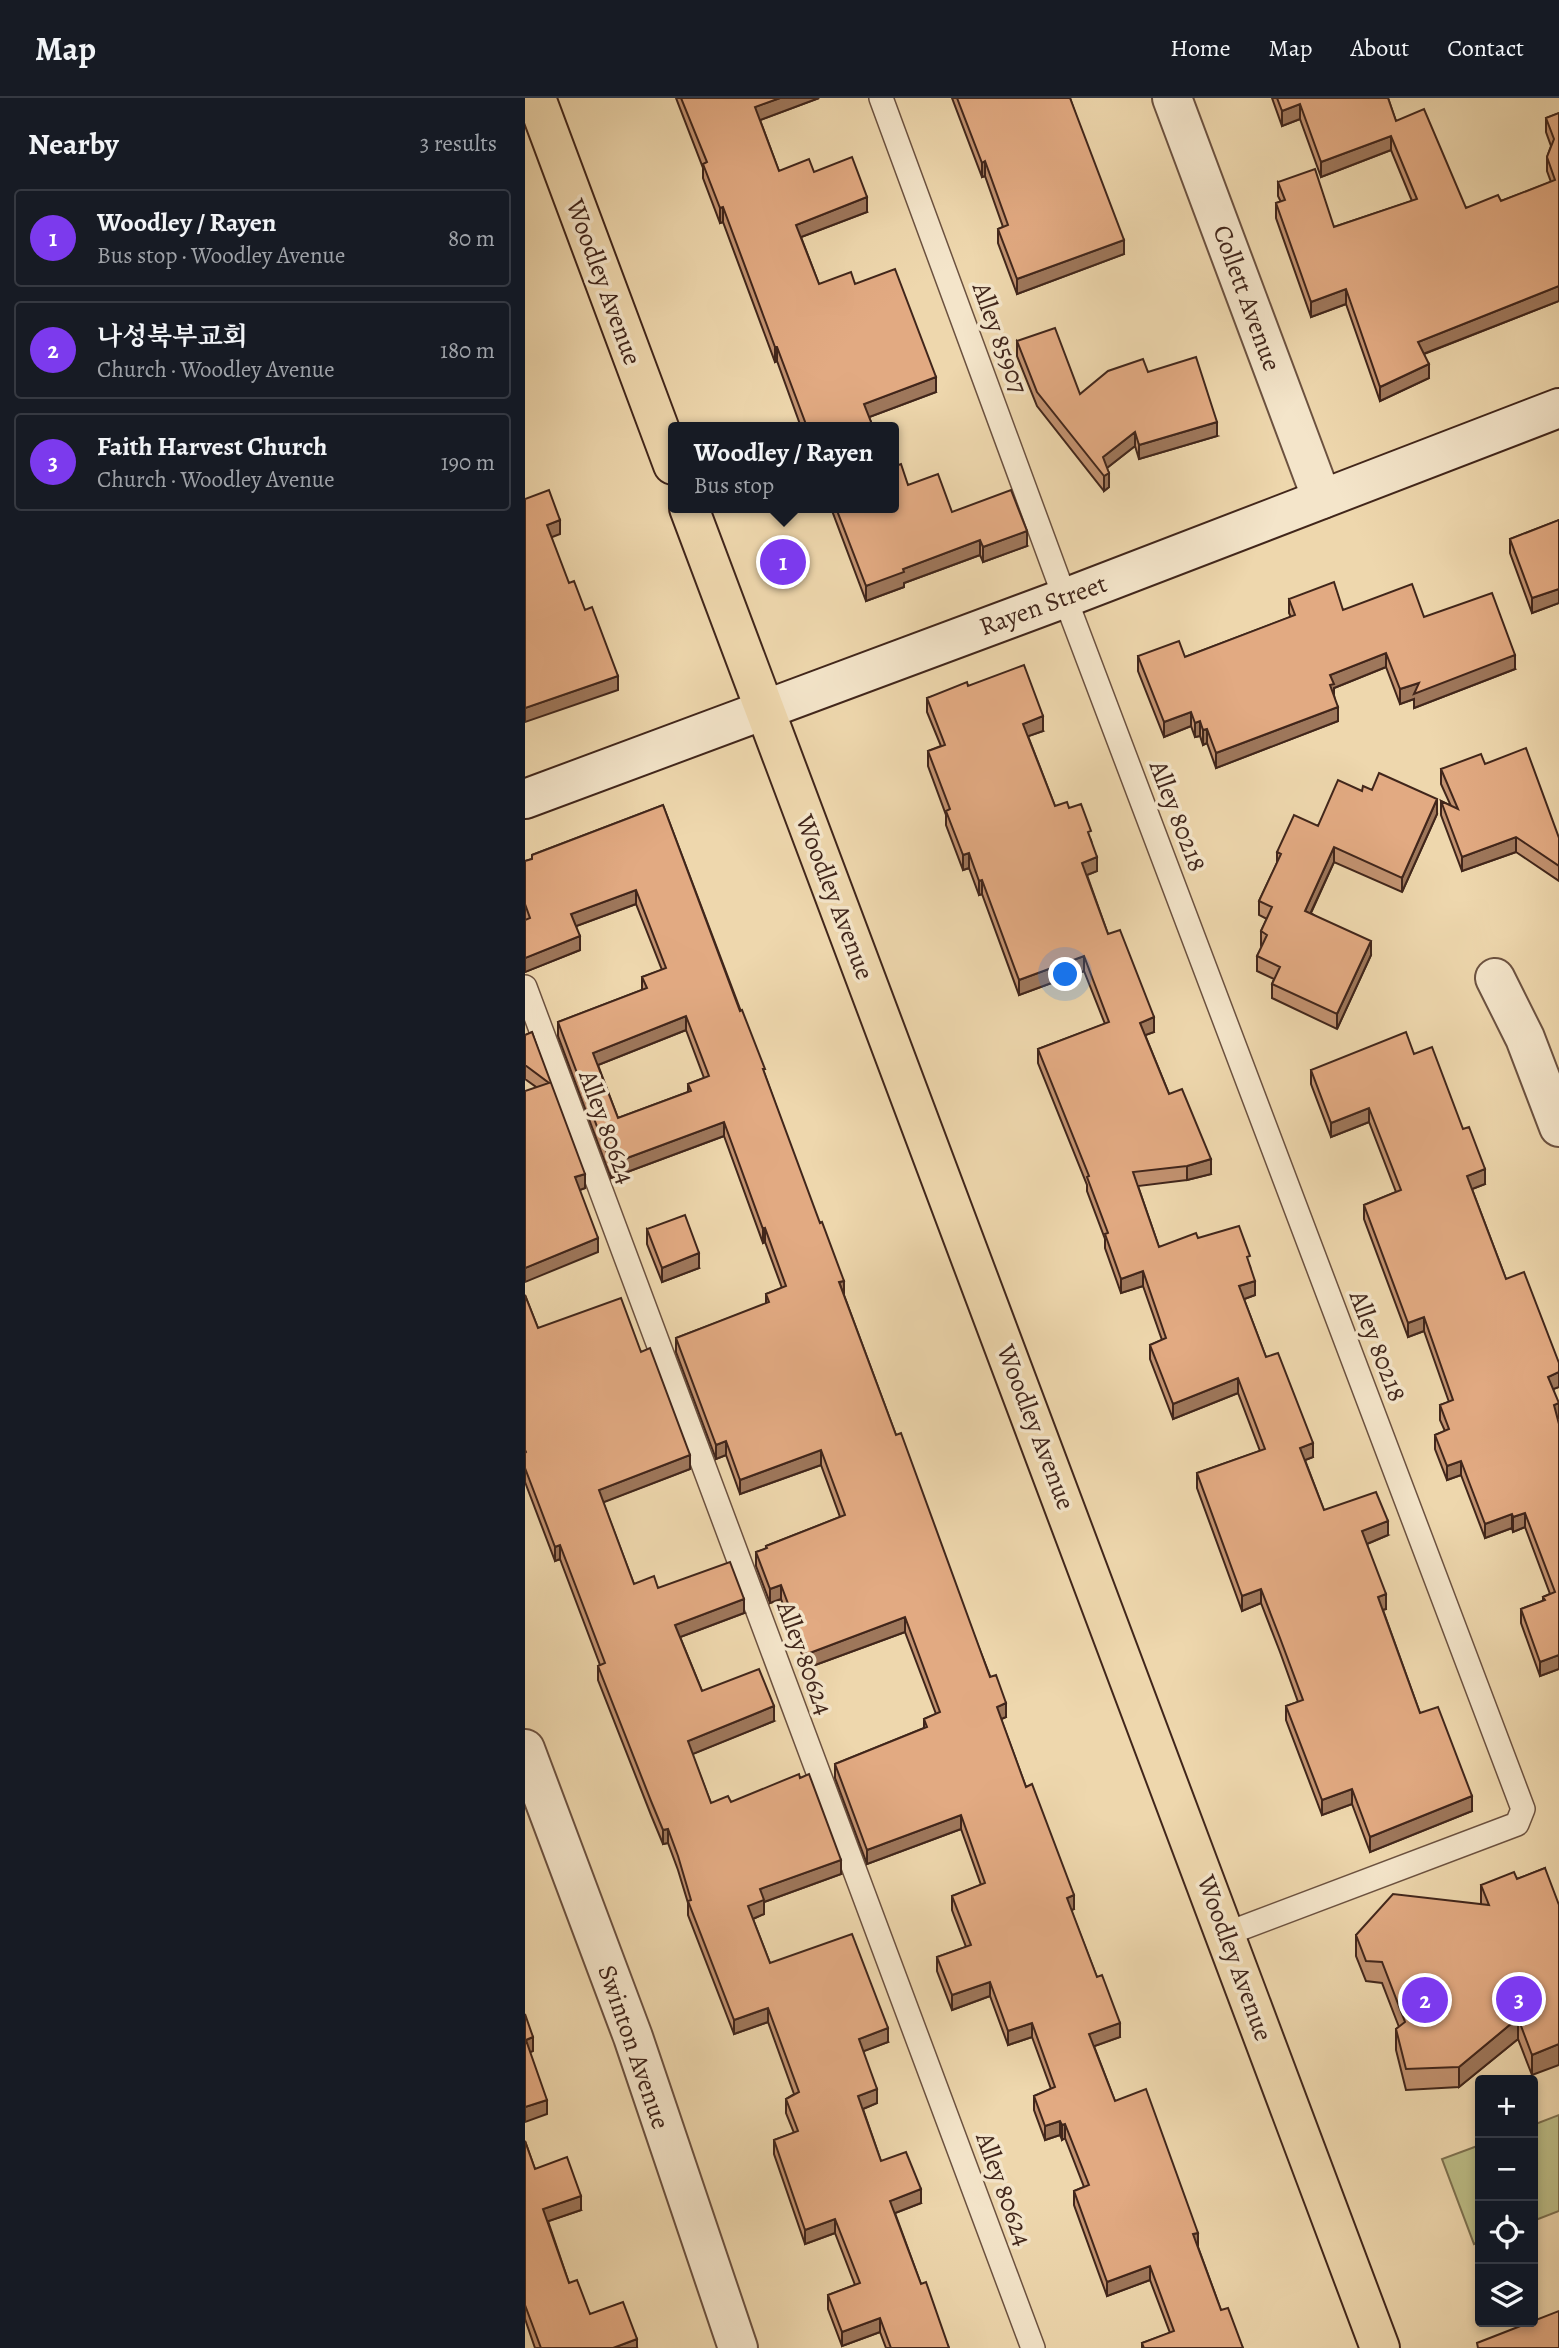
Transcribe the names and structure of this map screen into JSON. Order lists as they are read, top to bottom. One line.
{"streets":{"main road":["Woodley Avenue"],"street":["Collett Avenue","Rayen Street","Swinton Avenue"],"lane":["Alley 85907","Alley 80218","Alley 80624"]},"crossings":[["Woodley Avenue","Rayen Street"],["Woodley Avenue","Alley 80218"],["Collett Avenue","Rayen Street"],["Alley 85907","Rayen Street"],["Alley 85907","Alley 80218"],["Rayen Street","Alley 80218"]],"page":{"header":"Map","nav":["Home","Map","About","Contact"],"heading":["Nearby","3 results"],"list":[{"mark":"1","name":"Woodley / Rayen","note":"Bus stop · Woodley Avenue","value":"80 m"},{"mark":"2","name":"나성북부교회","note":"Church · Woodley Avenue","value":"180 m"},{"mark":"3","name":"Faith Harvest Church","note":"Church · Woodley Avenue","value":"190 m"}],"popup":["Woodley / Rayen","Bus stop"],"pins":["1","3","2"],"map_buttons":["+","−"]}}
